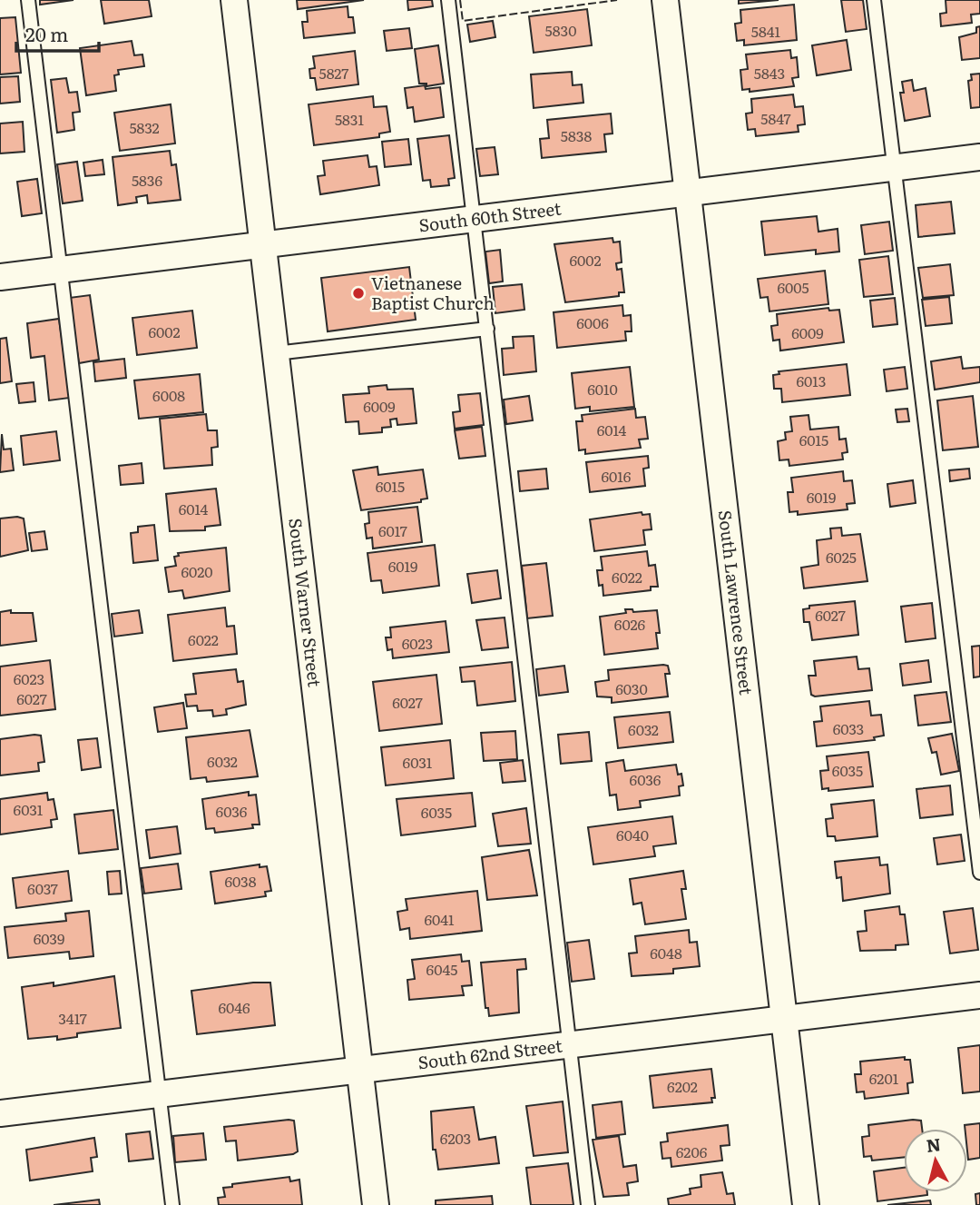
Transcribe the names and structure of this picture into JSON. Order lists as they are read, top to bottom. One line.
{"streets":{"street":["South 60th Street","South Warner Street","South Lawrence Street","South 62nd Street"]},"crossings":[["South 60th Street","South Warner Street"],["South 60th Street","South Lawrence Street"],["South Warner Street","South 62nd Street"],["South Lawrence Street","South 62nd Street"]],"places":["Vietnanese Baptist Church"],"house_numbers":["5830","5841","5827","5843","5847","5831","5832","5838","5836","6002","6005","6006","6002","6009","6013","6010","6008","6009","6014","6015","6016","6015","6019","6014","6017","6025","6019","6020","6022","6027","6026","6022","6023","6023","6030","6027","6027","6033","6032","6032","6031","6035","6036","6031","6036","6035","6040","6038","6037","6041","6039","6048","6045","6046","3417","6201","6202","6203","6206"],"scale_bar":"20 m","north":"top"}
